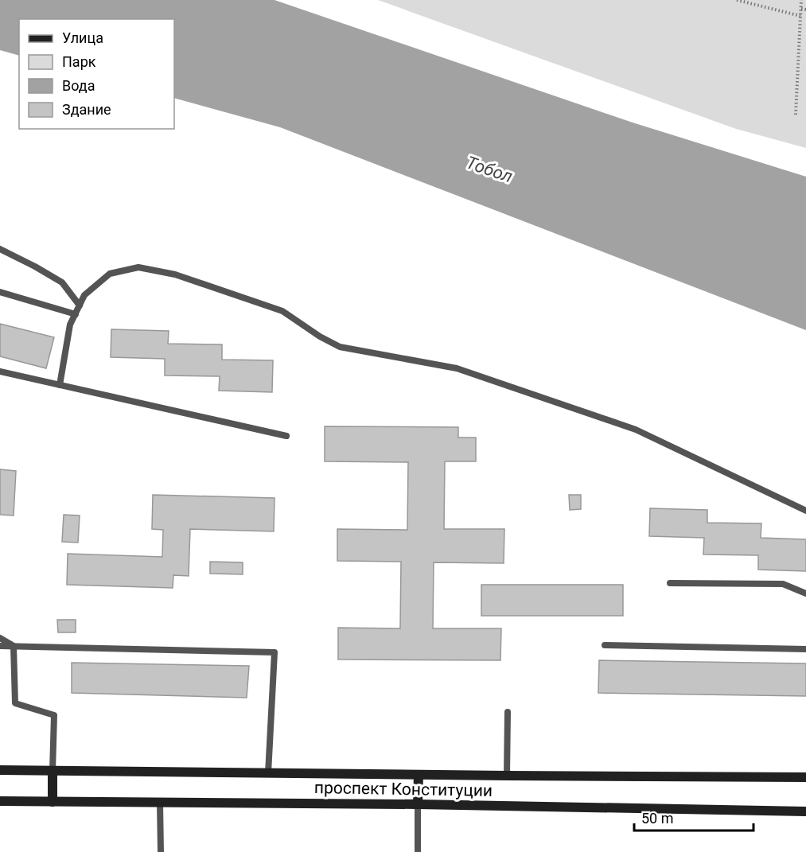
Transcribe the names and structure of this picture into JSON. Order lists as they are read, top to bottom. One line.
{"streets":{"main road":["проспект Конституции"]},"water":["Тобол"],"legend":["Улица","Парк","Вода","Здание"],"scale_bar":"50 m"}
